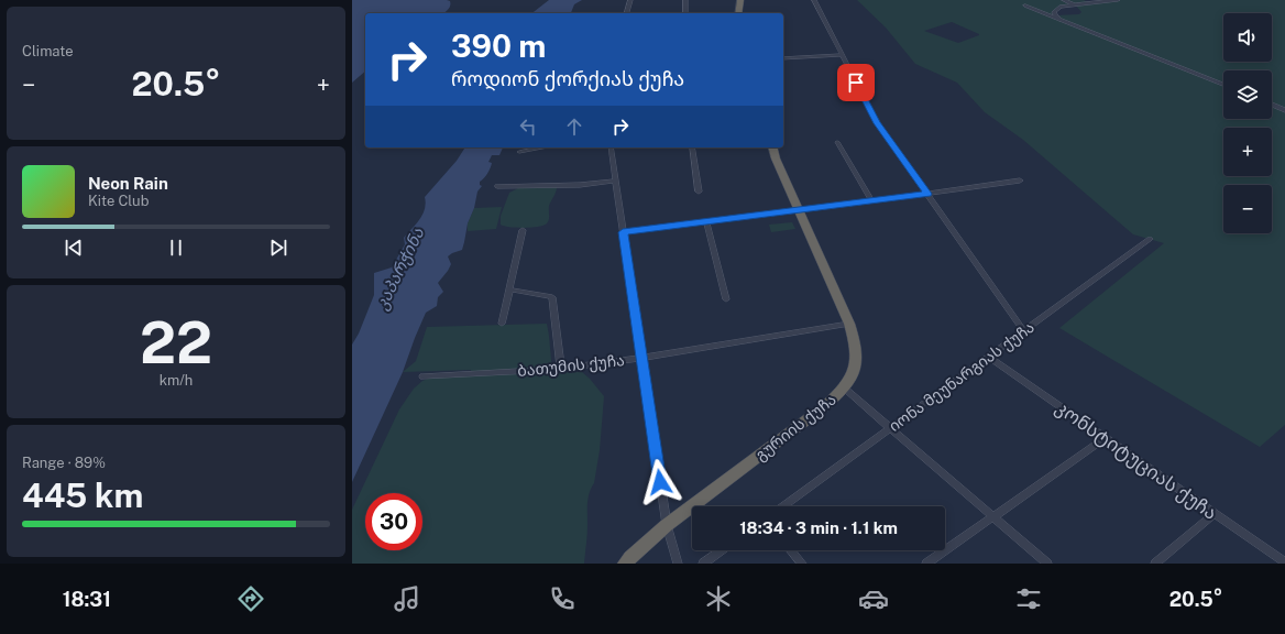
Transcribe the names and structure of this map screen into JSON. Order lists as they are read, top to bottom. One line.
{"streets":{"highway":["გურიის ქუჩა"],"street":["ბათუმის ქუჩა","იონა მეუნარგიას ქუჩა","კონსტიტუციას ქუჩა"]},"crossings":[["ბათუმის ქუჩა","გურიის ქუჩა"],["იონა მეუნარგიას ქუჩა","კონსტიტუციას ქუჩა"]],"water":["კაპარჭინა"],"page":{"tile":["Climate",["22","km/h"],["Range · 89%","445 km"]],"map_buttons":["+","−"],"turn":["390 m","როდიონ ქორქიას ქუჩა"],"heat":["−","20.5°","+"],"song":["Neon Rain","Kite Club"],"limit":"30","trip":"18:34 · 3 min · 1.1 km","tabs":["18:31","20.5°"]}}
